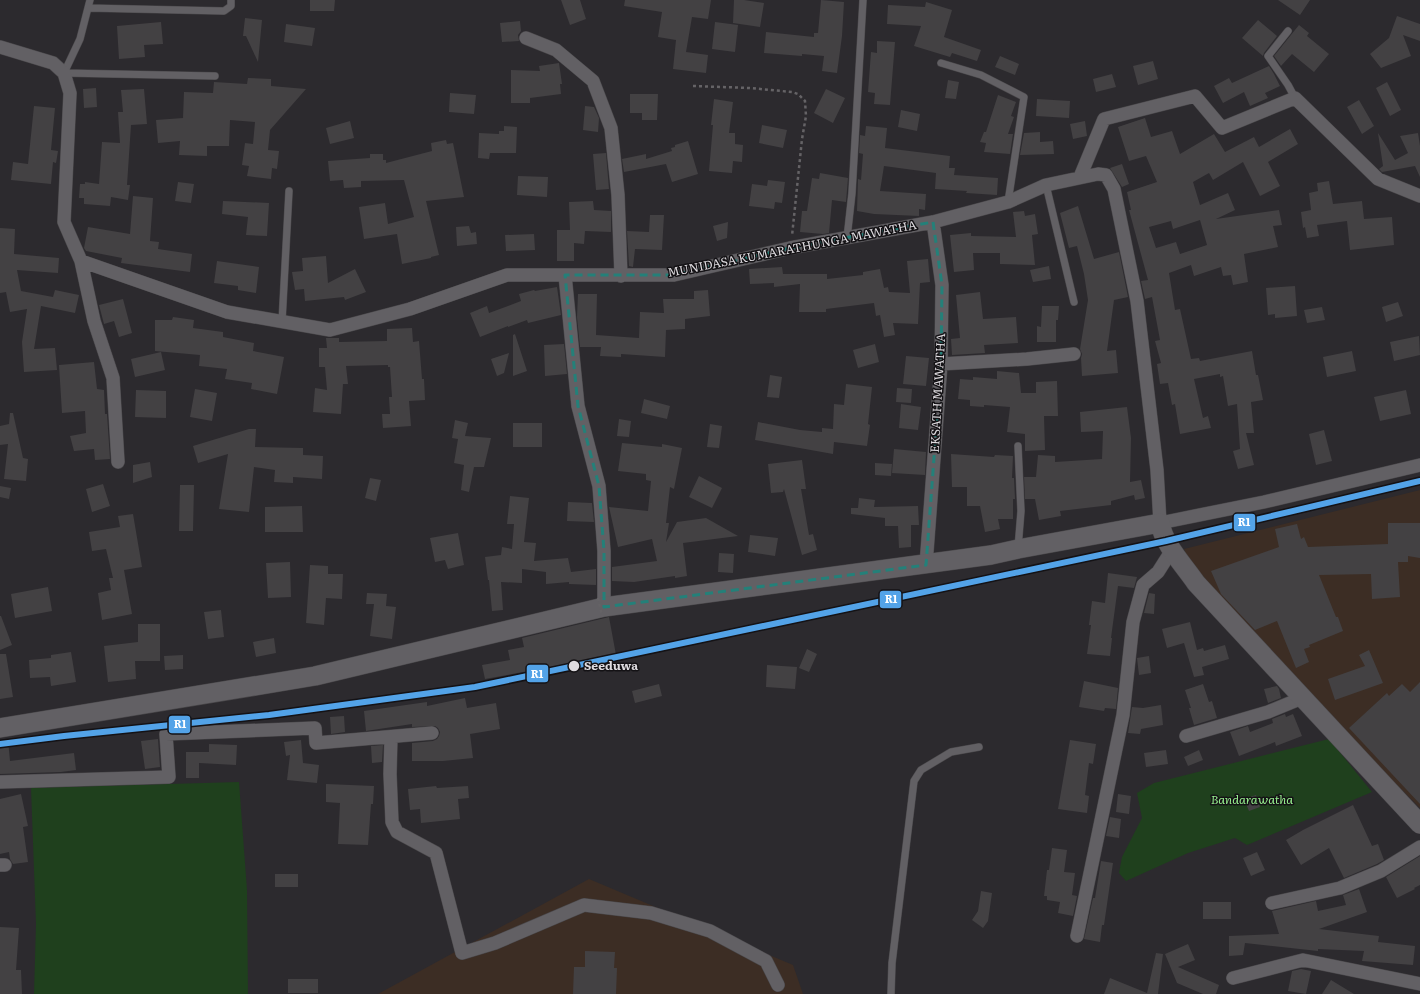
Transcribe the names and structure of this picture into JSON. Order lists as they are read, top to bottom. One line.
{"streets":{"street":["MUNIDASA KUMARATHUNGA MAWATHA","EKSATH MAWATHA"]},"crossings":[["MUNIDASA KUMARATHUNGA MAWATHA","EKSATH MAWATHA"]],"parks":["Bandarawatha"],"places":["Seeduwa"],"lines":["transit line R1"]}
